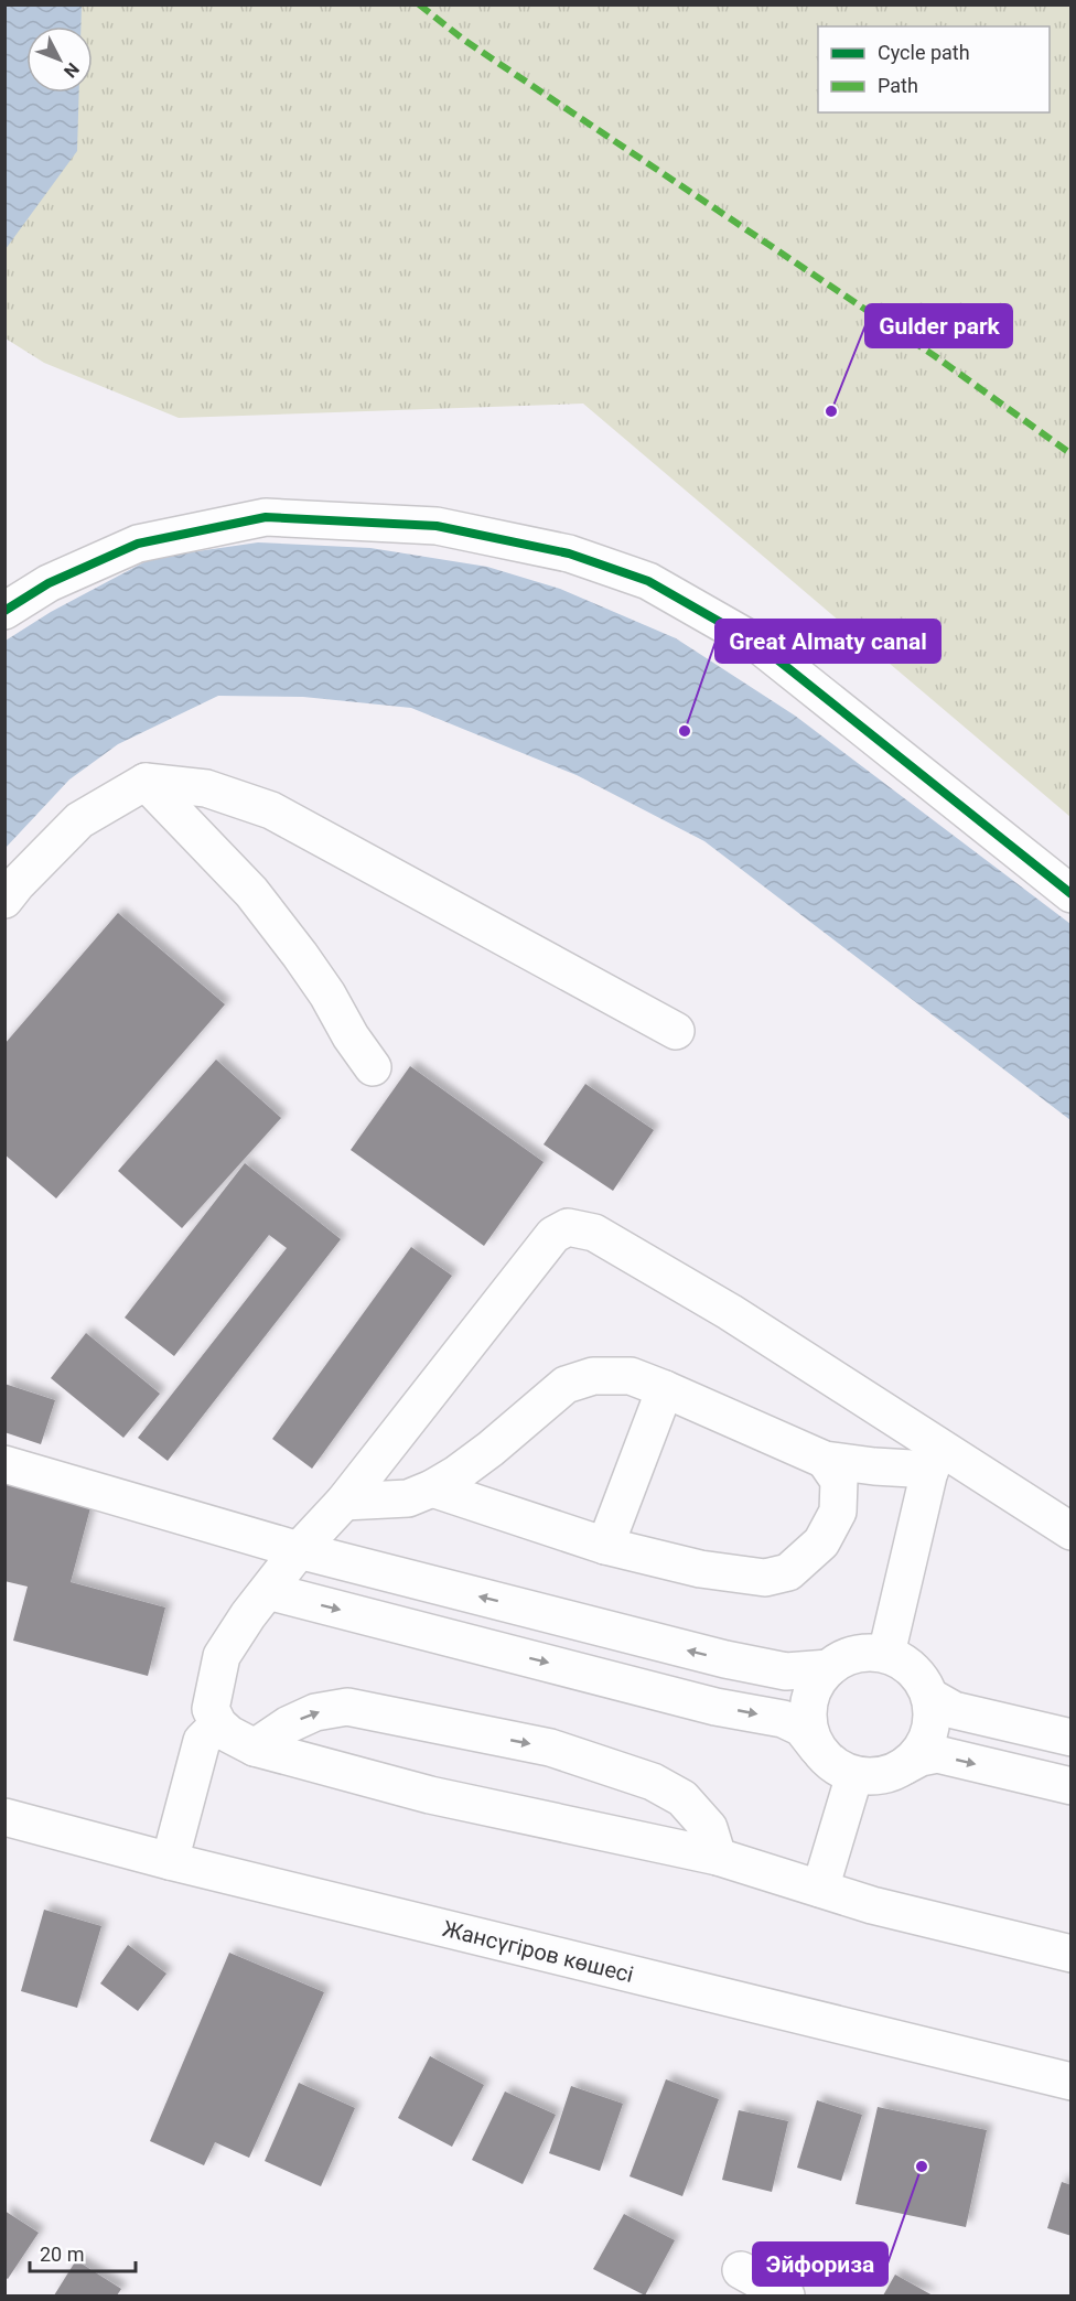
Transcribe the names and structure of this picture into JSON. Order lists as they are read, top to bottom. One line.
{"streets":{"street":["Жансүгіров көшесі"]},"places":["Gulder park","Great Almaty canal","Эйфориза"],"legend":["Cycle path","Path"],"scale_bar":"20 m","north":"bottom right"}
